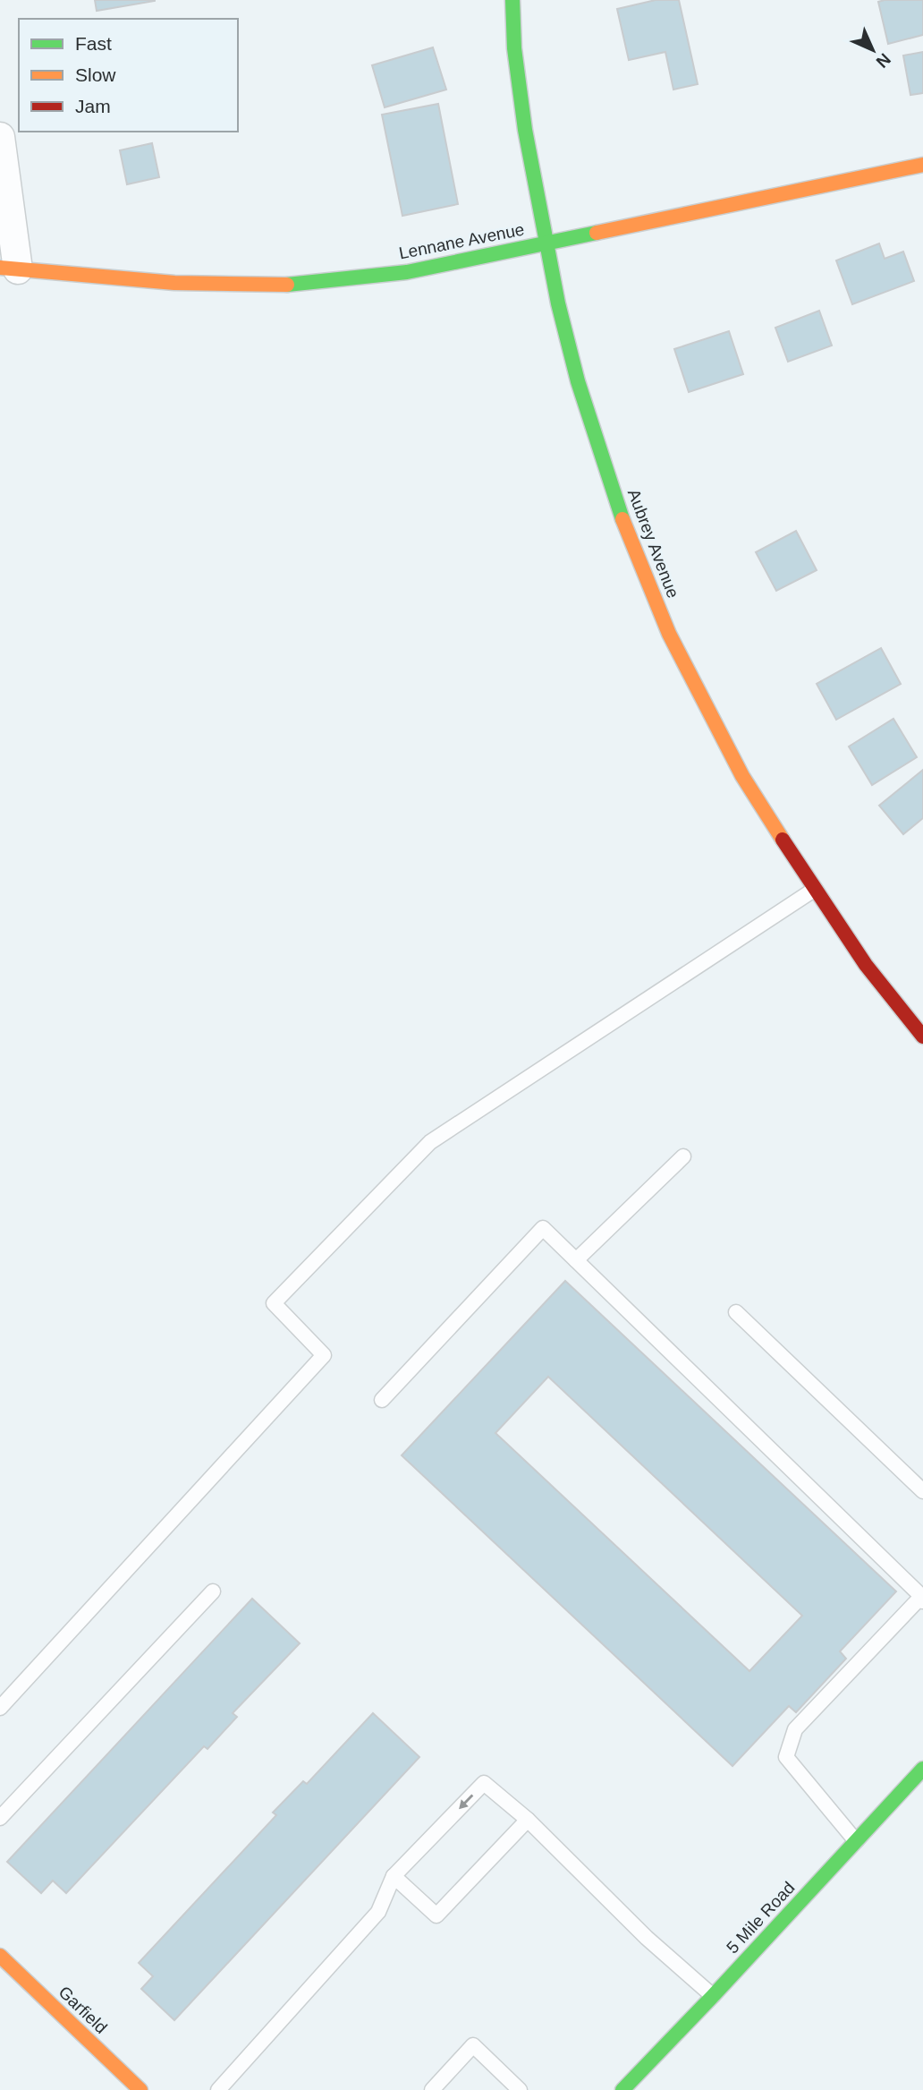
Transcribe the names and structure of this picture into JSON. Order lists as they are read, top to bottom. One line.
{"streets":{"street":["Lennane Avenue","Aubrey Avenue","5 Mile Road","Garfield"]},"crossings":[["Lennane Avenue","Aubrey Avenue"]],"legend":["Fast","Slow","Jam"],"north":"bottom right"}
